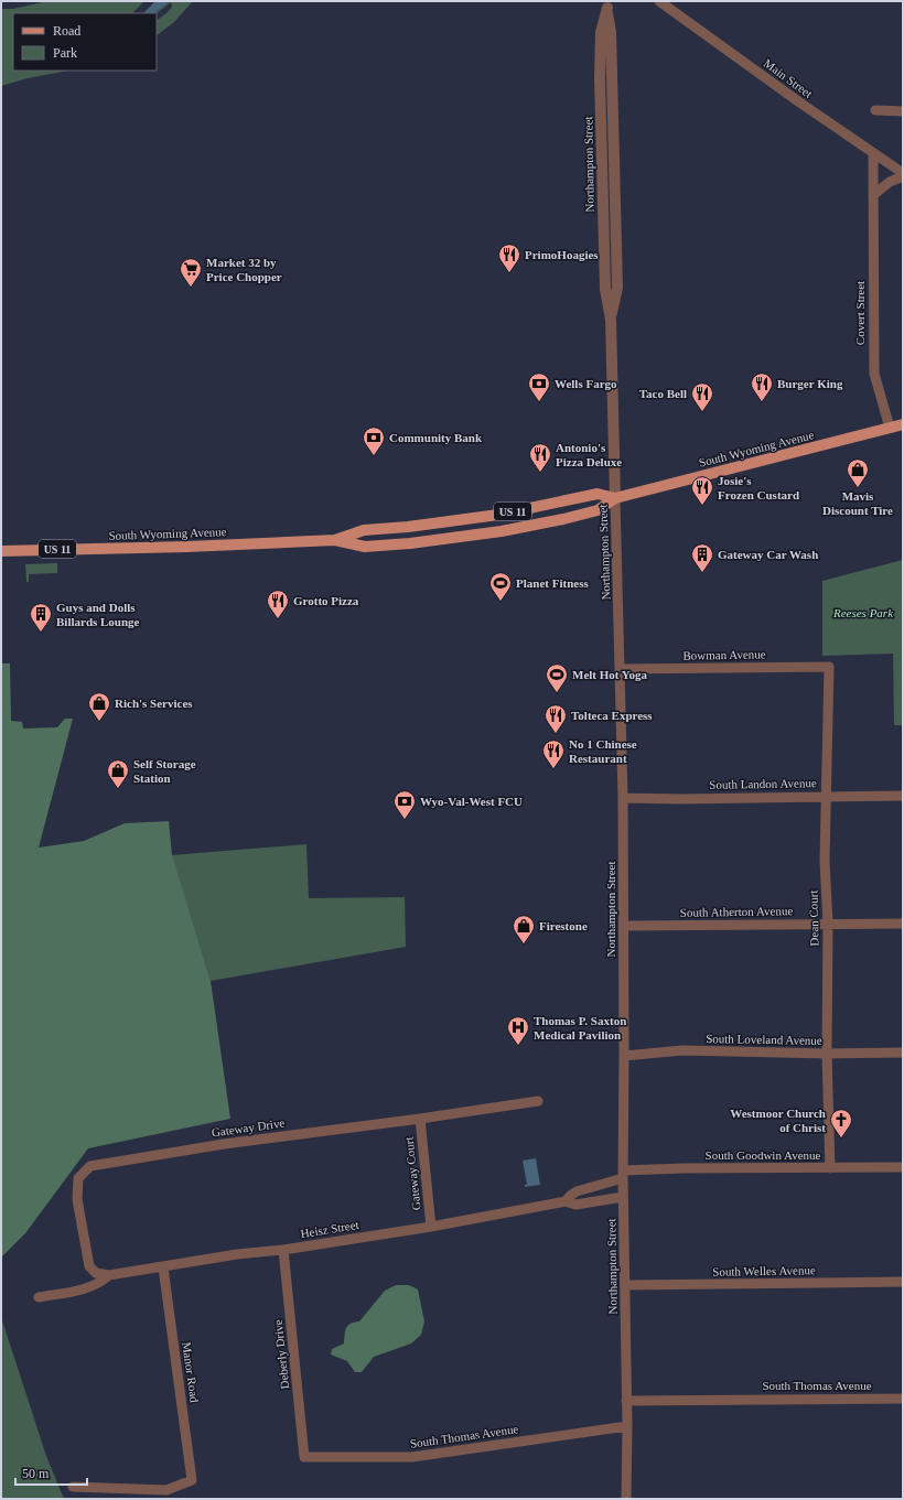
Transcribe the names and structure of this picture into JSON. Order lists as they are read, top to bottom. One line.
{"streets":{"main road":["South Wyoming Avenue","US 11"],"street":["Main Street","Northampton Street","Covert Street","Bowman Avenue","South Landon Avenue","South Atherton Avenue","Dean Court","South Loveland Avenue","Gateway Drive","South Goodwin Avenue","Gateway Court","Heisz Street","South Welles Avenue","Deberly Drive","Manor Road","South Thomas Avenue"]},"crossings":[["Main Street","Covert Street"],["Northampton Street","South Wyoming Avenue"],["Northampton Street","Bowman Avenue"],["Northampton Street","South Landon Avenue"],["Northampton Street","South Atherton Avenue"],["Northampton Street","South Loveland Avenue"],["Northampton Street","South Goodwin Avenue"],["Northampton Street","Heisz Street"],["Northampton Street","South Welles Avenue"],["Northampton Street","South Thomas Avenue"],["Covert Street","South Wyoming Avenue"],["Bowman Avenue","Dean Court"],["South Landon Avenue","Dean Court"],["South Atherton Avenue","Dean Court"],["Dean Court","South Loveland Avenue"],["Dean Court","South Goodwin Avenue"],["Gateway Drive","Gateway Court"],["Gateway Drive","Heisz Street"],["South Goodwin Avenue","Heisz Street"],["Gateway Court","Heisz Street"],["Heisz Street","Deberly Drive"],["Heisz Street","Manor Road"],["Deberly Drive","South Thomas Avenue"]],"parks":["Reeses Park"],"places":{"restaurant":["PrimoHoagies","Burger King","Taco Bell","Antonio's Pizza Deluxe","Josie's Frozen Custard","Grotto Pizza","Tolteca Express","No 1 Chinese Restaurant"],"supermarket":["Market 32 by Price Chopper"],"bank":["Wells Fargo","Community Bank","Wyo-Val-West FCU"],"shop":["Mavis Discount Tire","Rich's Services","Self Storage Station","Firestone"],"building":["Gateway Car Wash","Guys and Dolls Billards Lounge"],"sports":["Planet Fitness","Melt Hot Yoga"],"hospital":["Thomas P. Saxton Medical Pavilion"],"church":["Westmoor Church of Christ"]},"legend":["Road","Park"],"scale_bar":"50 m"}
